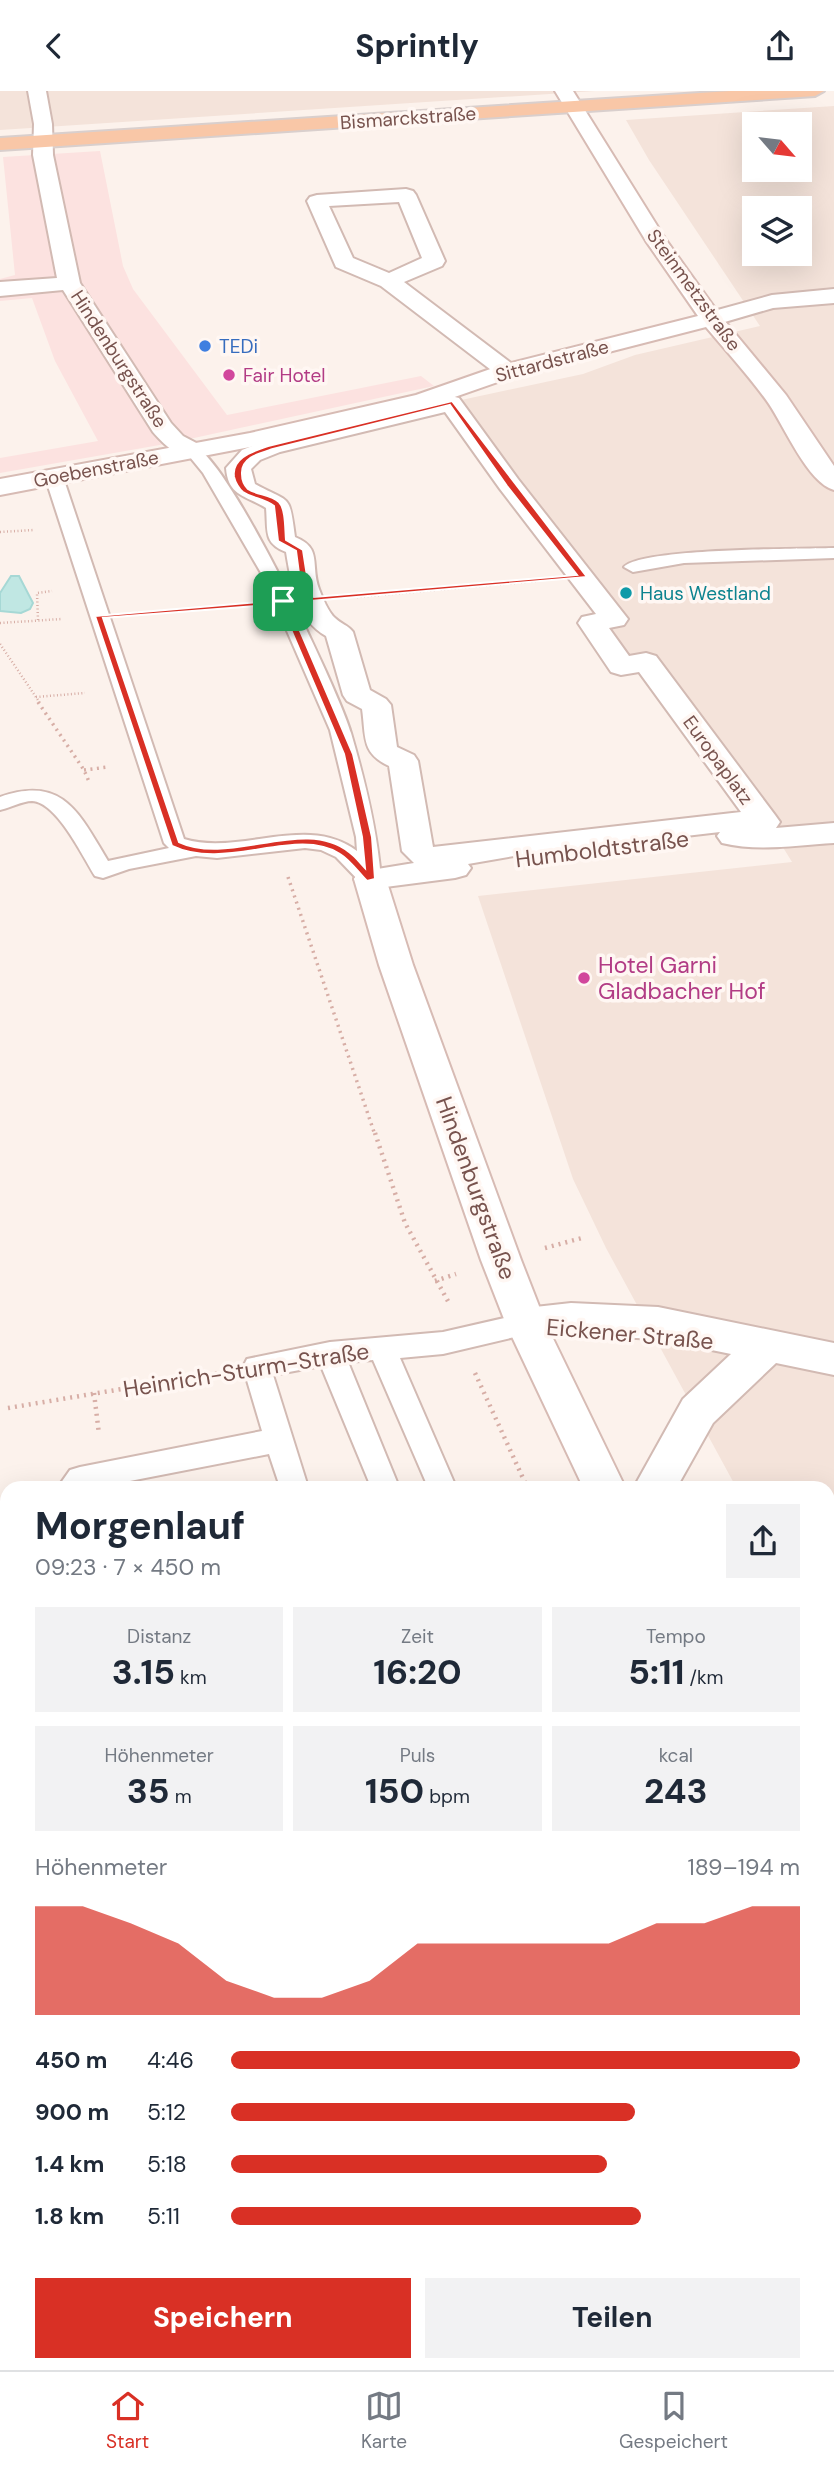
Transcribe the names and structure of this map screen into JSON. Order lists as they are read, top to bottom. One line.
{"streets":{"main road":["Bismarckstraße"],"street":["Steinmetzstraße","Hindenburgstraße","Sittardstraße","Goebenstraße","Europaplatz","Humboldtstraße","Eickener Straße"],"lane":["Heinrich-Sturm-Straße"]},"crossings":[["Bismarckstraße","Steinmetzstraße"],["Bismarckstraße","Hindenburgstraße"],["Steinmetzstraße","Sittardstraße"],["Hindenburgstraße","Sittardstraße"],["Hindenburgstraße","Goebenstraße"],["Hindenburgstraße","Humboldtstraße"],["Hindenburgstraße","Eickener Straße"],["Hindenburgstraße","Heinrich-Sturm-Straße"],["Sittardstraße","Goebenstraße"],["Eickener Straße","Heinrich-Sturm-Straße"]],"places":["TEDi","Fair Hotel","Haus Westland","Hotel Garni Gladbacher Hof"],"north":"bottom right","page":{"header":"Sprintly","heading":["Morgenlauf","09:23 · 7 × 450 m"],"stats":[["Distanz","3.15 km"],["Zeit","16:20"],["Tempo","5:11 /km"],["Höhenmeter","35 m"],["Puls","150 bpm"],["kcal","243"]],"chart":["Höhenmeter","189–194 m"],"list":[{"name":"450 m","note":"4:46"},{"name":"900 m","note":"5:12"},{"name":"1.4 km","note":"5:18"},{"name":"1.8 km","note":"5:11"}],"buttons":["Speichern","Teilen"],"tabs":["Start","Karte","Gespeichert"]}}
